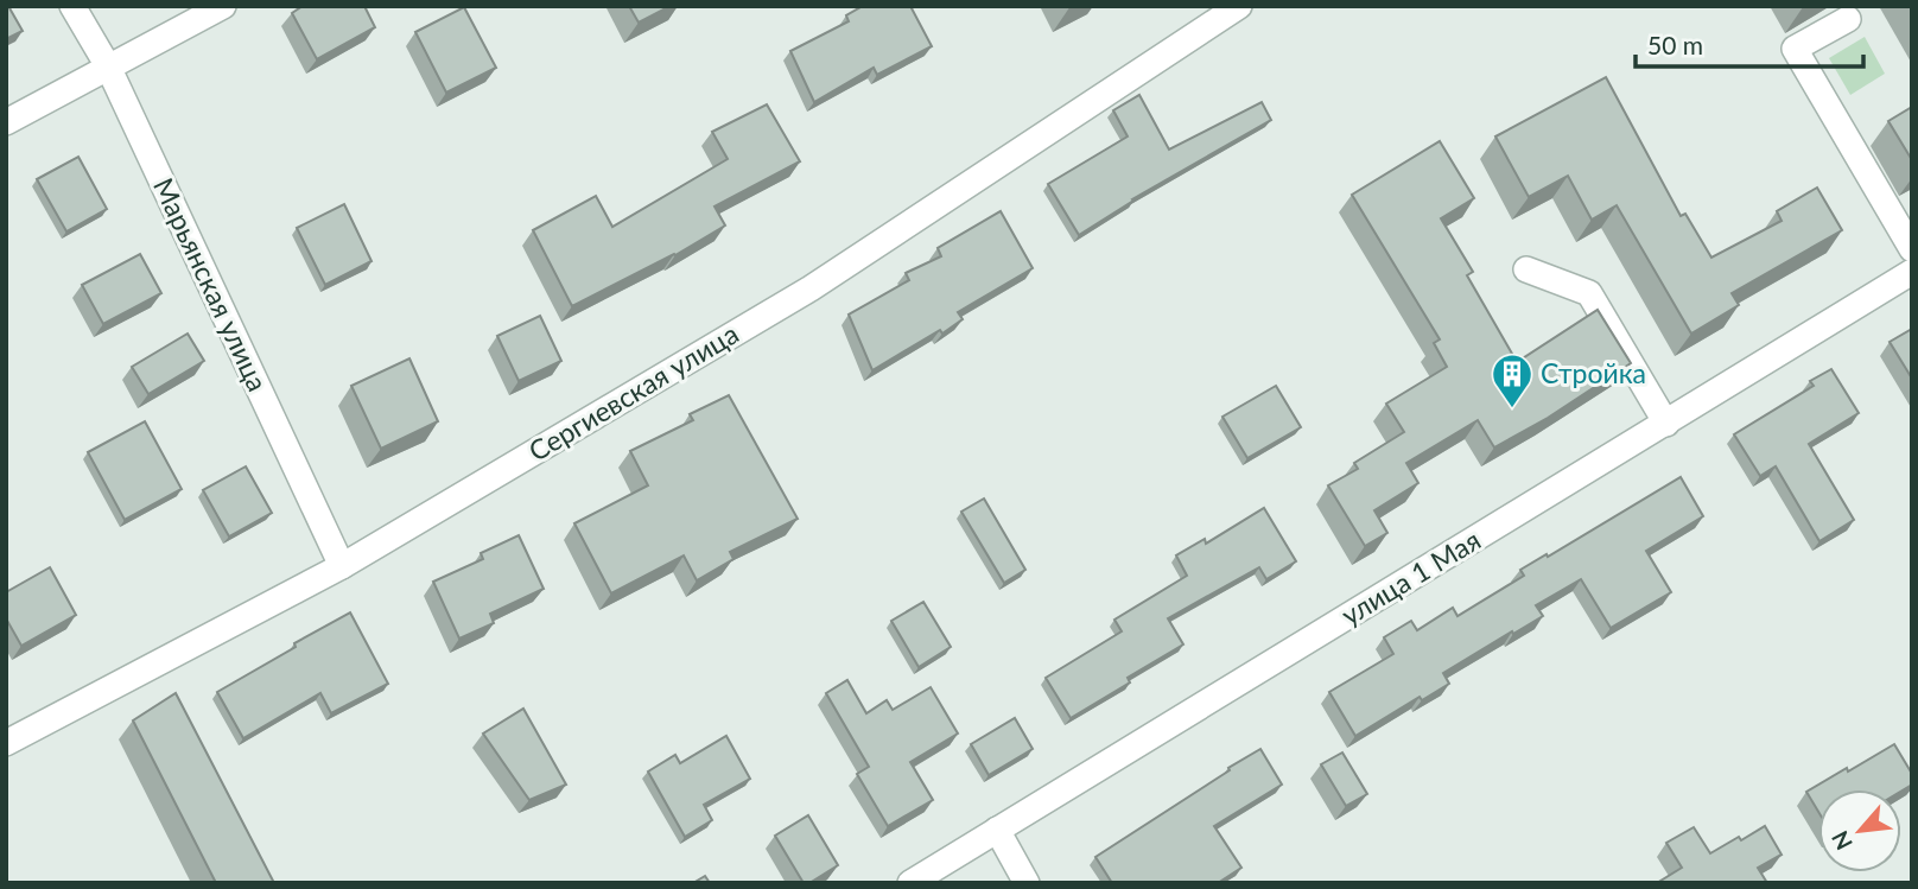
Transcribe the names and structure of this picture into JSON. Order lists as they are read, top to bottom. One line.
{"streets":{"street":["Марьянская улица","Сергиевская улица","улица 1 Мая"]},"crossings":[["Марьянская улица","Сергиевская улица"]],"places":{"building":["Стройка"]},"scale_bar":"50 m","north":"bottom left"}
